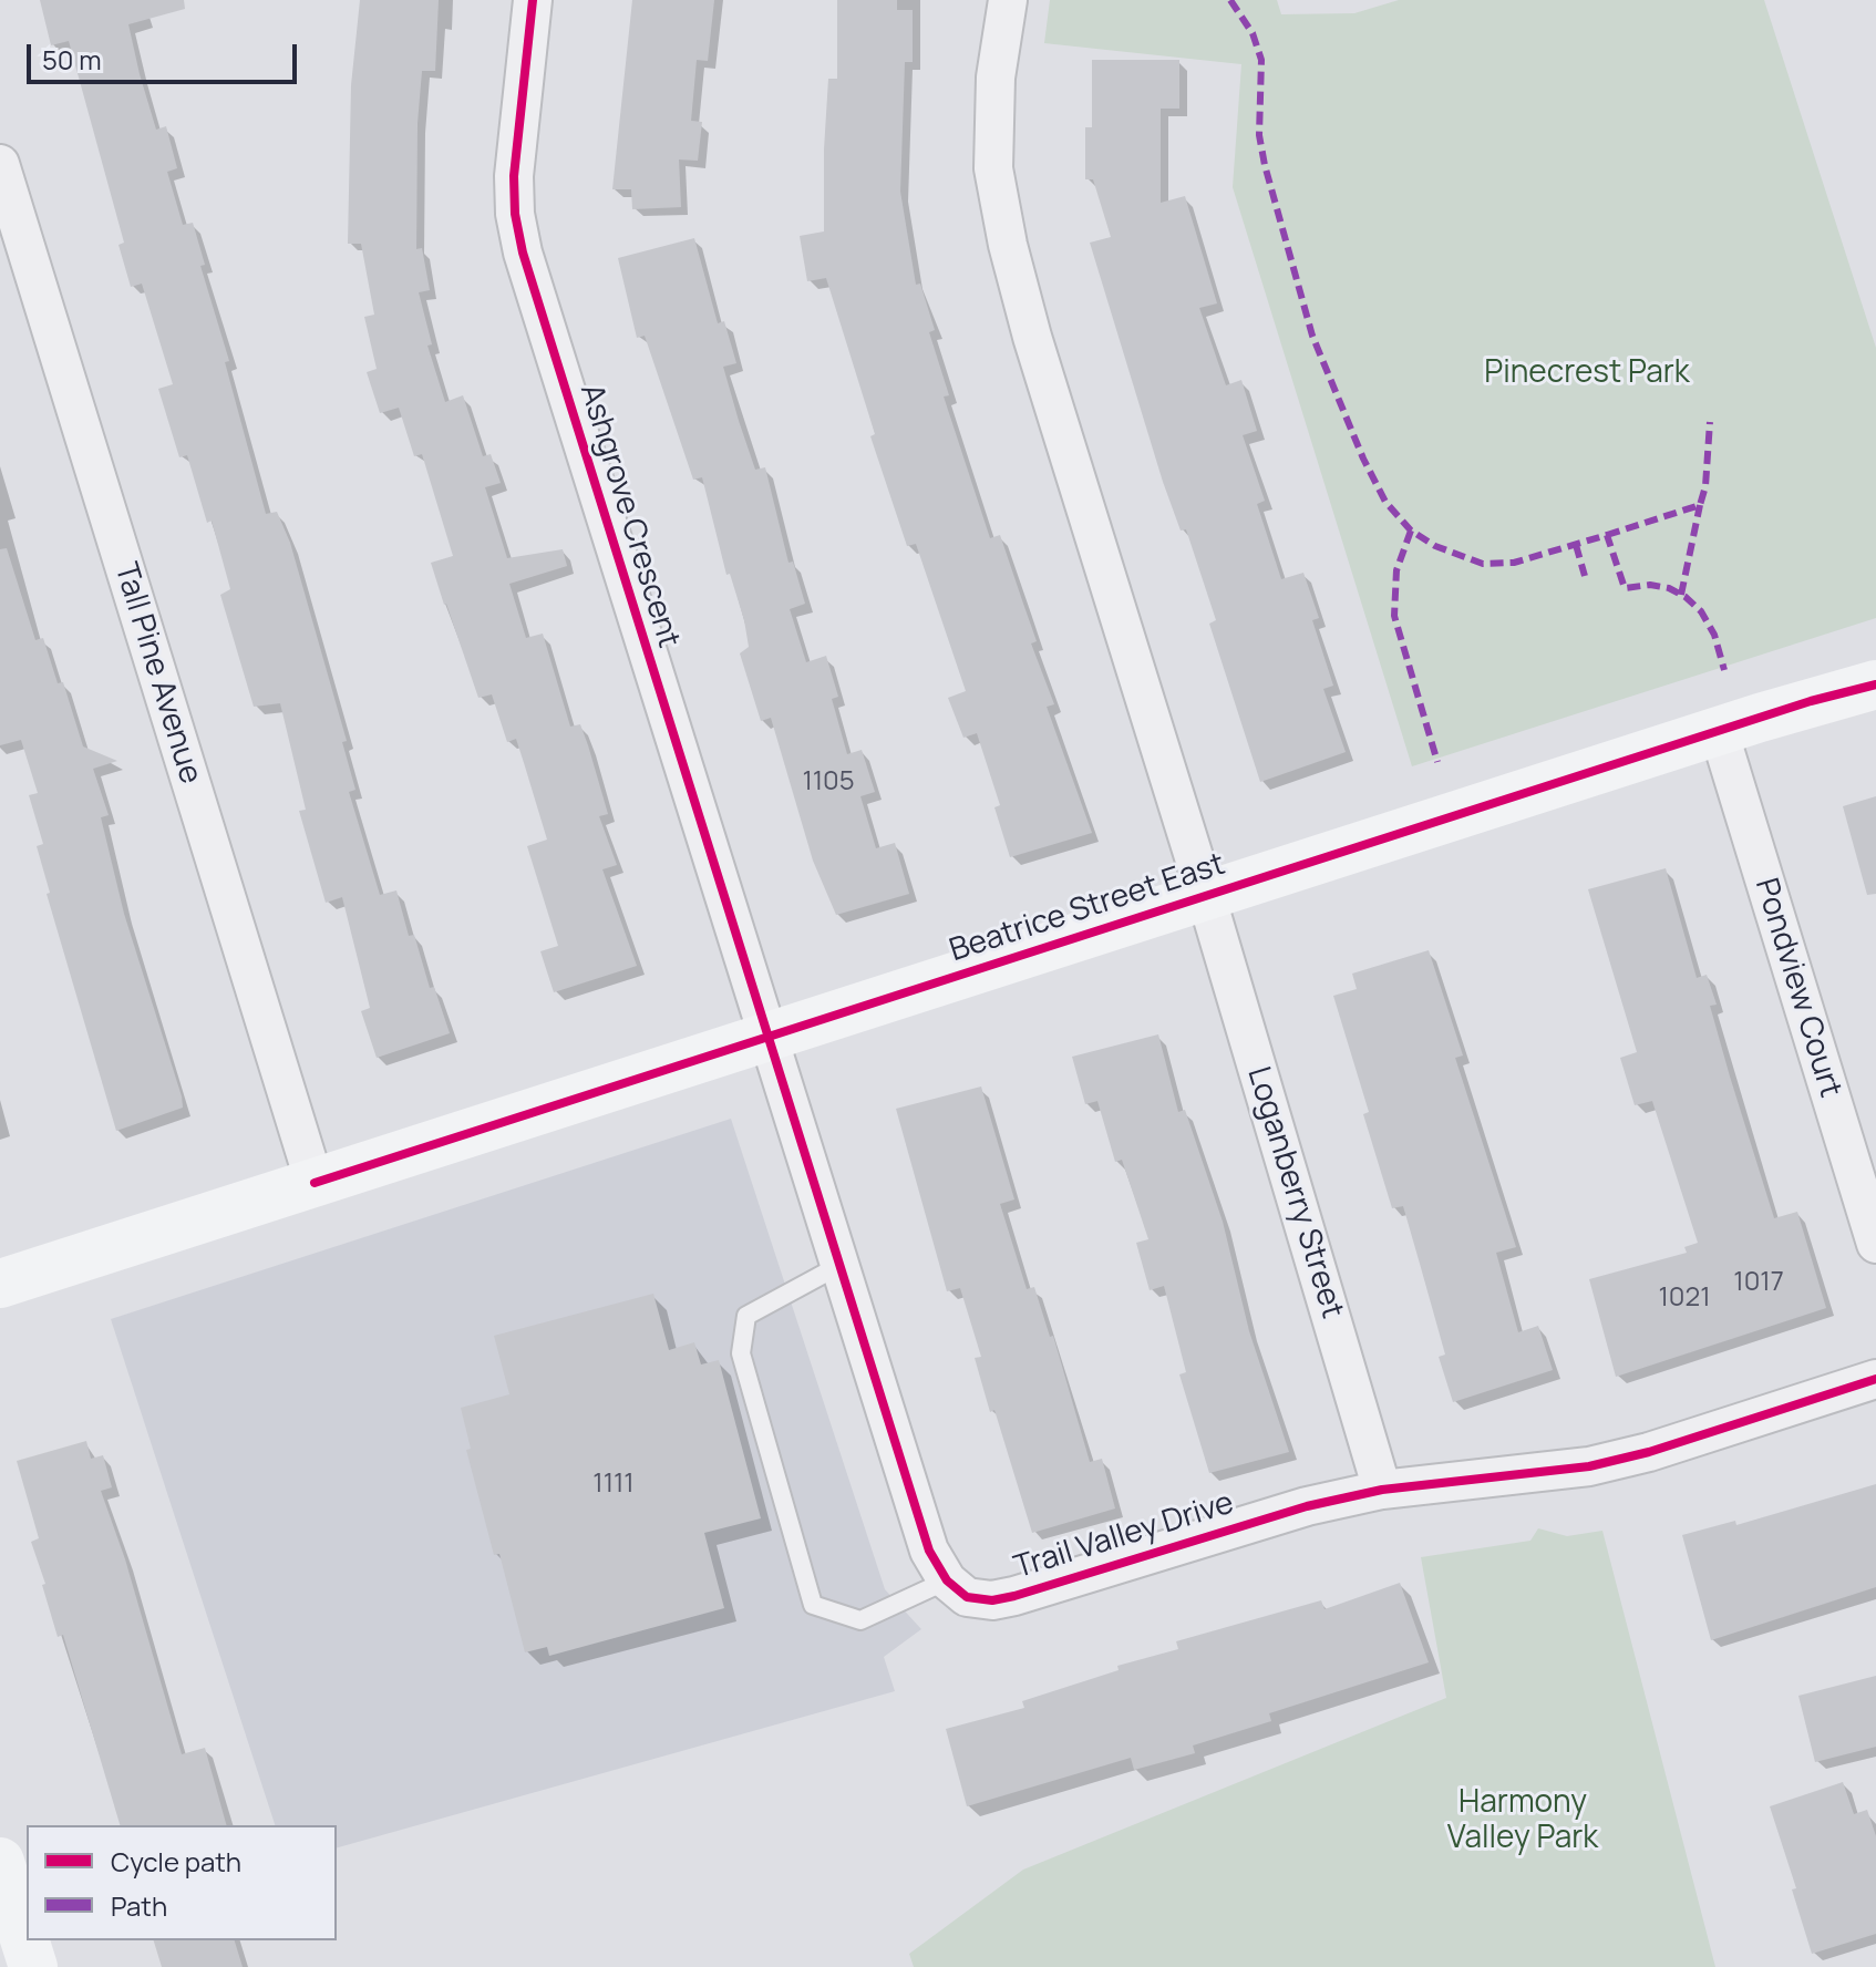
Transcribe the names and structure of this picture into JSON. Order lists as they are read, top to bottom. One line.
{"streets":{"street":["Ashgrove Crescent","Tall Pine Avenue","Beatrice Street East","Pondview Court","Loganberry Street","Trail Valley Drive"]},"crossings":[["Ashgrove Crescent","Beatrice Street East"],["Tall Pine Avenue","Beatrice Street East"],["Beatrice Street East","Pondview Court"],["Beatrice Street East","Loganberry Street"],["Loganberry Street","Trail Valley Drive"]],"parks":["Pinecrest Park","Harmony Valley Park"],"house_numbers":["1105","1017","1021","1111"],"legend":["Cycle path","Path"],"scale_bar":"50 m"}
